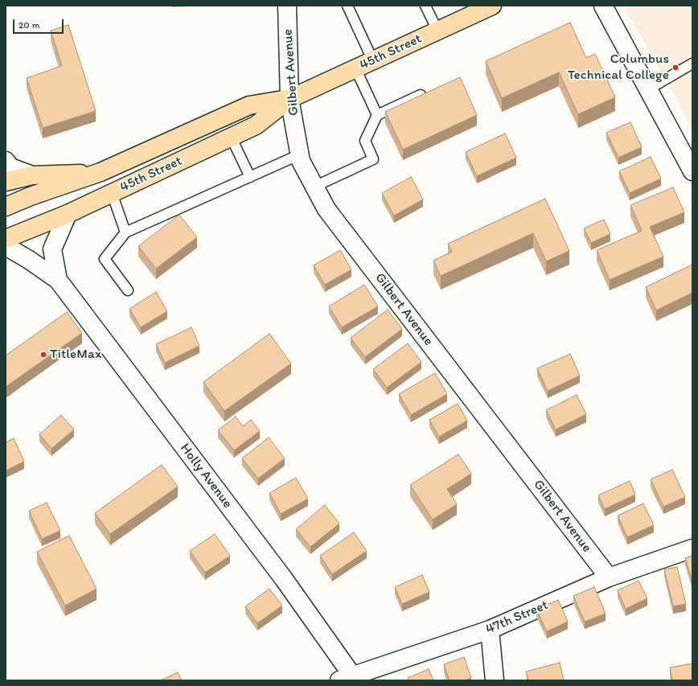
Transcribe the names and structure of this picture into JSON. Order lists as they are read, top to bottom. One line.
{"streets":{"main road":["45th Street"],"street":["Gilbert Avenue","Holly Avenue","47th Street"]},"crossings":[["45th Street","Gilbert Avenue"],["45th Street","Holly Avenue"],["Gilbert Avenue","47th Street"],["Holly Avenue","47th Street"]],"places":["Columbus Technical College","TitleMax"],"scale_bar":"20 m"}
